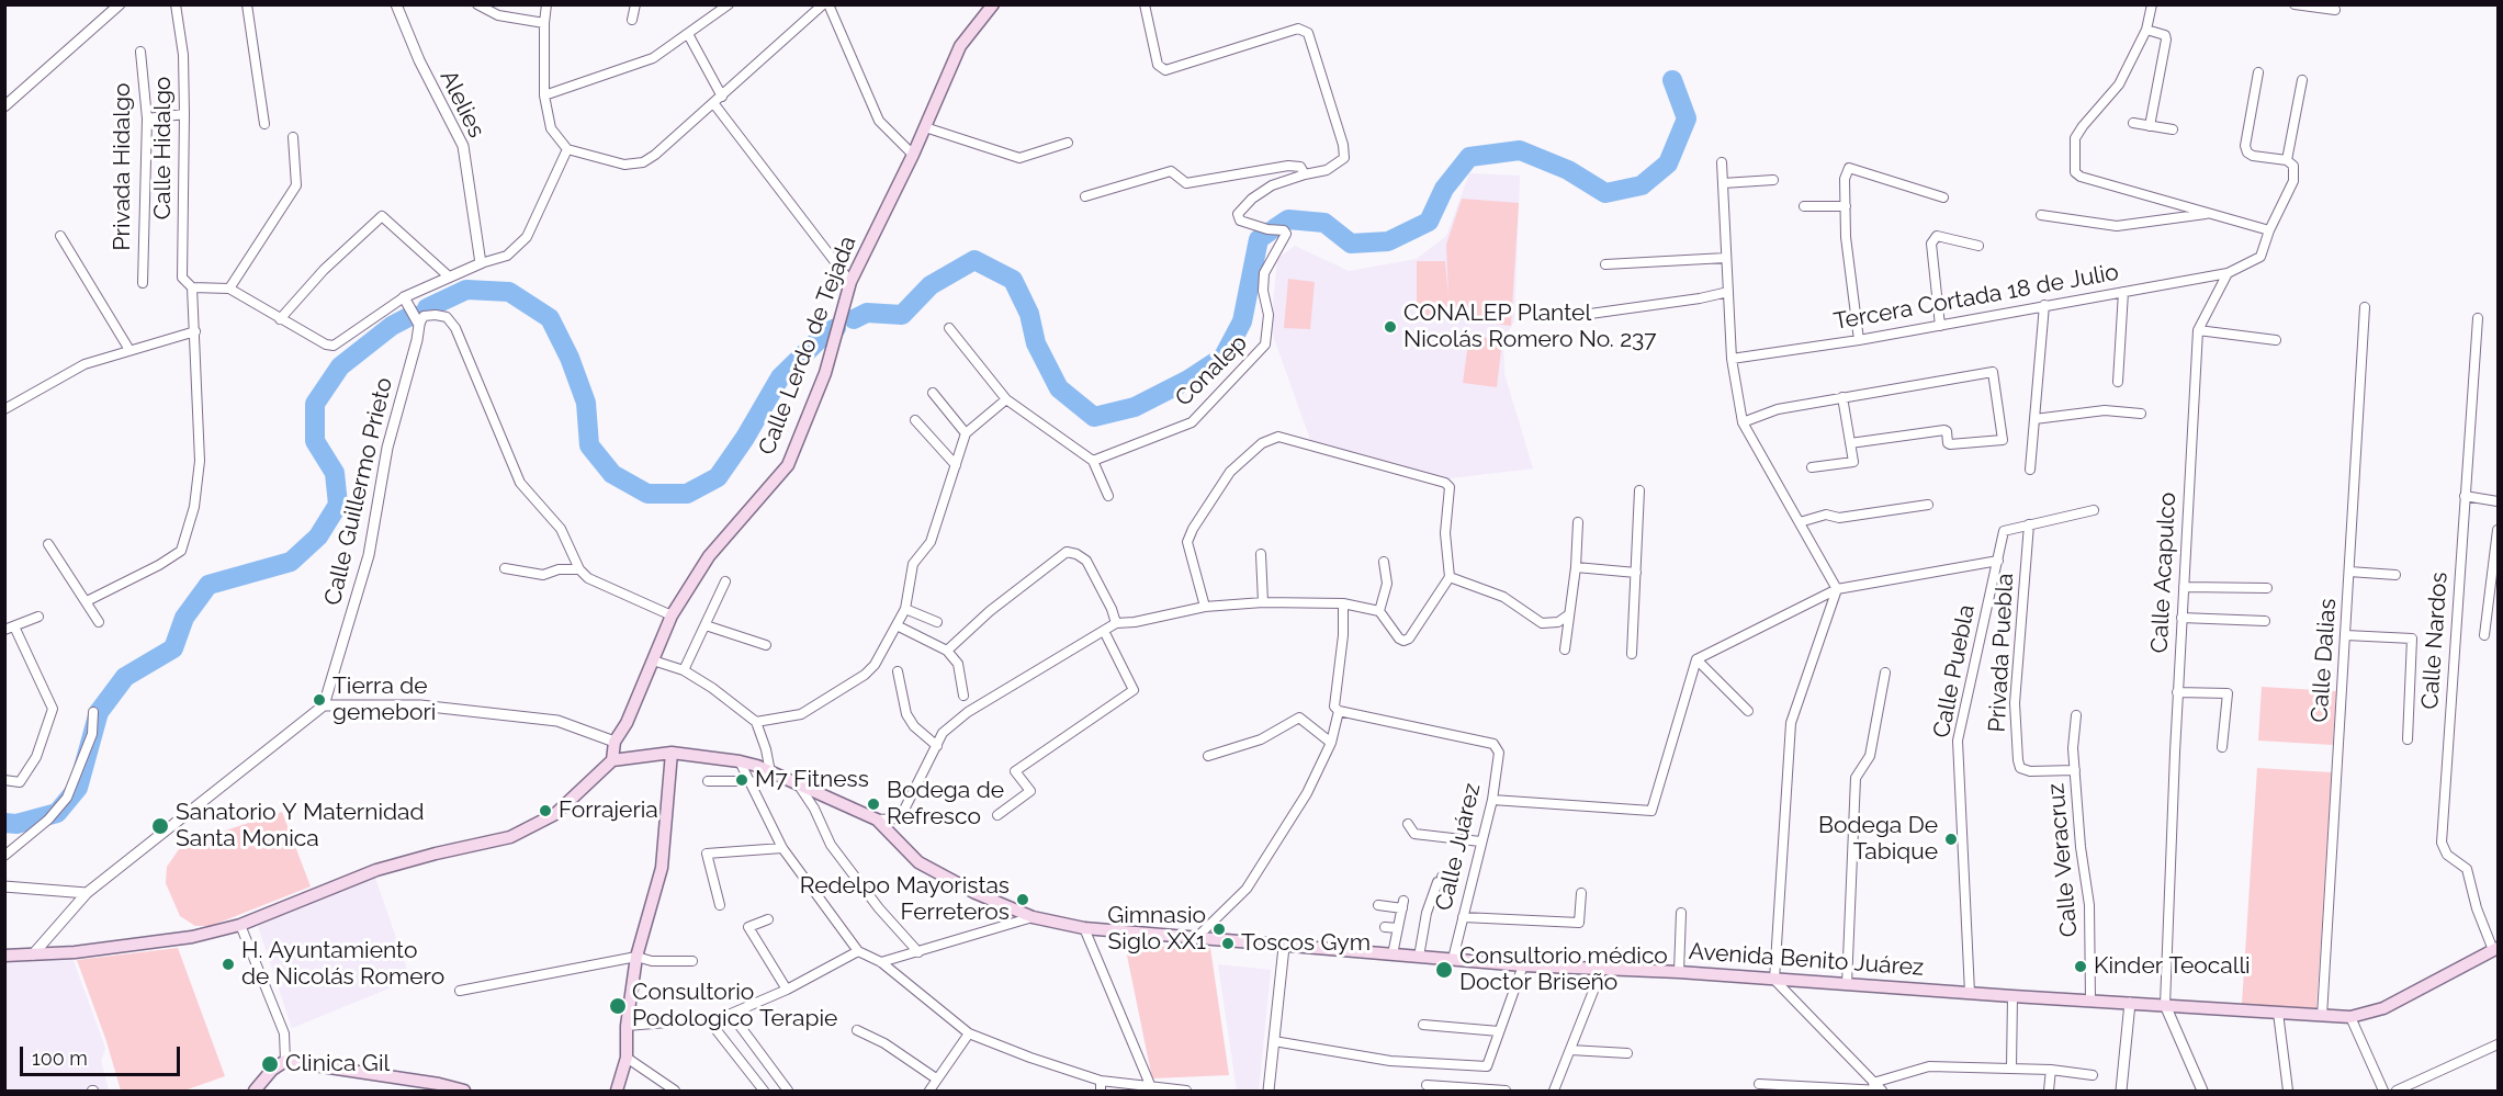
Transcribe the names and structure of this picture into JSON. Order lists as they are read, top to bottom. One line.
{"streets":{"main road":["Calle Lerdo de Tejada","Avenida Benito Juárez"],"street":["Alelies","Calle Hidalgo","Privada Hidalgo","Tercera Cortada 18 de Julio","Conalep","Calle Guillermo Prieto","Calle Acapulco","Calle Nardos","Privada Puebla","Calle Dalias","Calle Puebla","Calle Juárez","Calle Veracruz"]},"crossings":[["Tercera Cortada 18 de Julio","Calle Acapulco"],["Calle Lerdo de Tejada","Avenida Benito Juárez"],["Calle Acapulco","Avenida Benito Juárez"],["Calle Nardos","Avenida Benito Juárez"],["Privada Puebla","Calle Puebla"],["Privada Puebla","Calle Veracruz"],["Calle Dalias","Avenida Benito Juárez"],["Calle Puebla","Avenida Benito Juárez"],["Calle Juárez","Avenida Benito Juárez"],["Calle Veracruz","Avenida Benito Juárez"]],"places":["CONALEP Plantel Nicolás Romero No. 237","Tierra de gemebori","M7 Fitness","Bodega de Refresco","Forrajeria","Sanatorio Y Maternidad Santa Monica","Bodega De Tabique","Redelpo Mayoristas Ferreteros","Gimnasio Siglo XX1","Toscos Gym","H. Ayuntamiento de Nicolás Romero","Kinder Teocalli","Consultorio médico Doctor Briseño","Consultorio Podologico Terapie","Clinica Gil"],"scale_bar":"100 m"}
